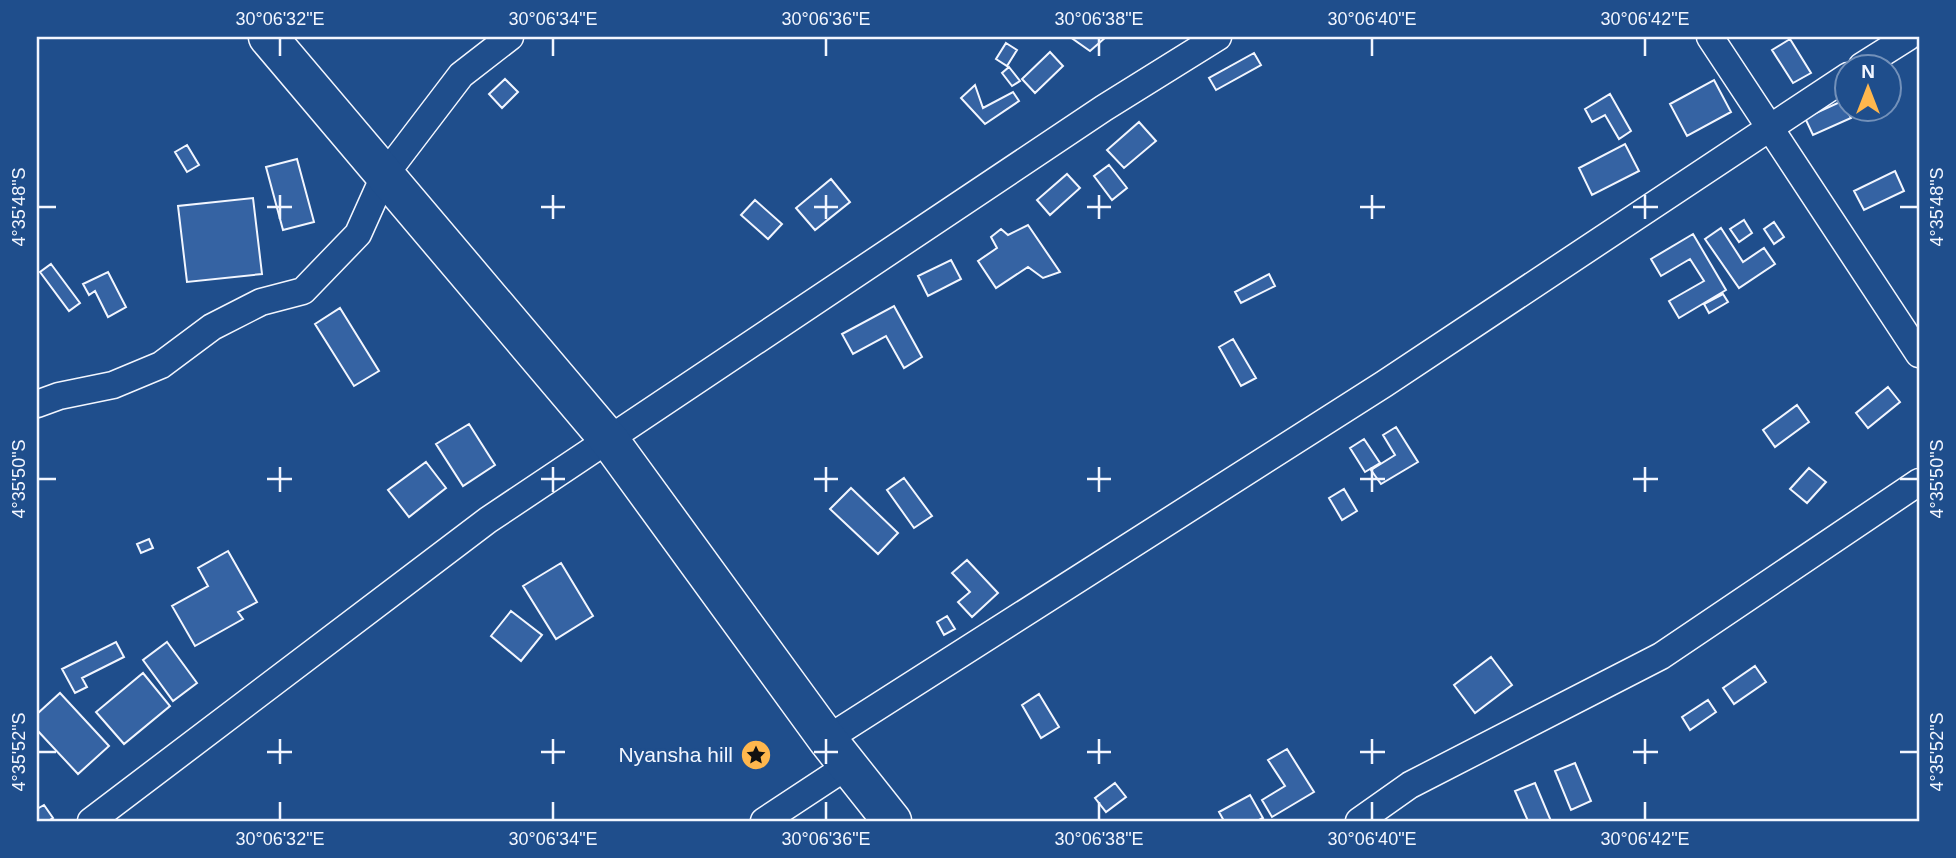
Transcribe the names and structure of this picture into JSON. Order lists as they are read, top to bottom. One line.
{"places":{"place":["Nyansha hill"]},"north":"top","coordinates":["30°06'32\"E","30°06'34\"E","30°06'36\"E","30°06'38\"E","30°06'40\"E","30°06'42\"E","4°35'48\"S","4°35'50\"S","4°35'52\"S"]}
